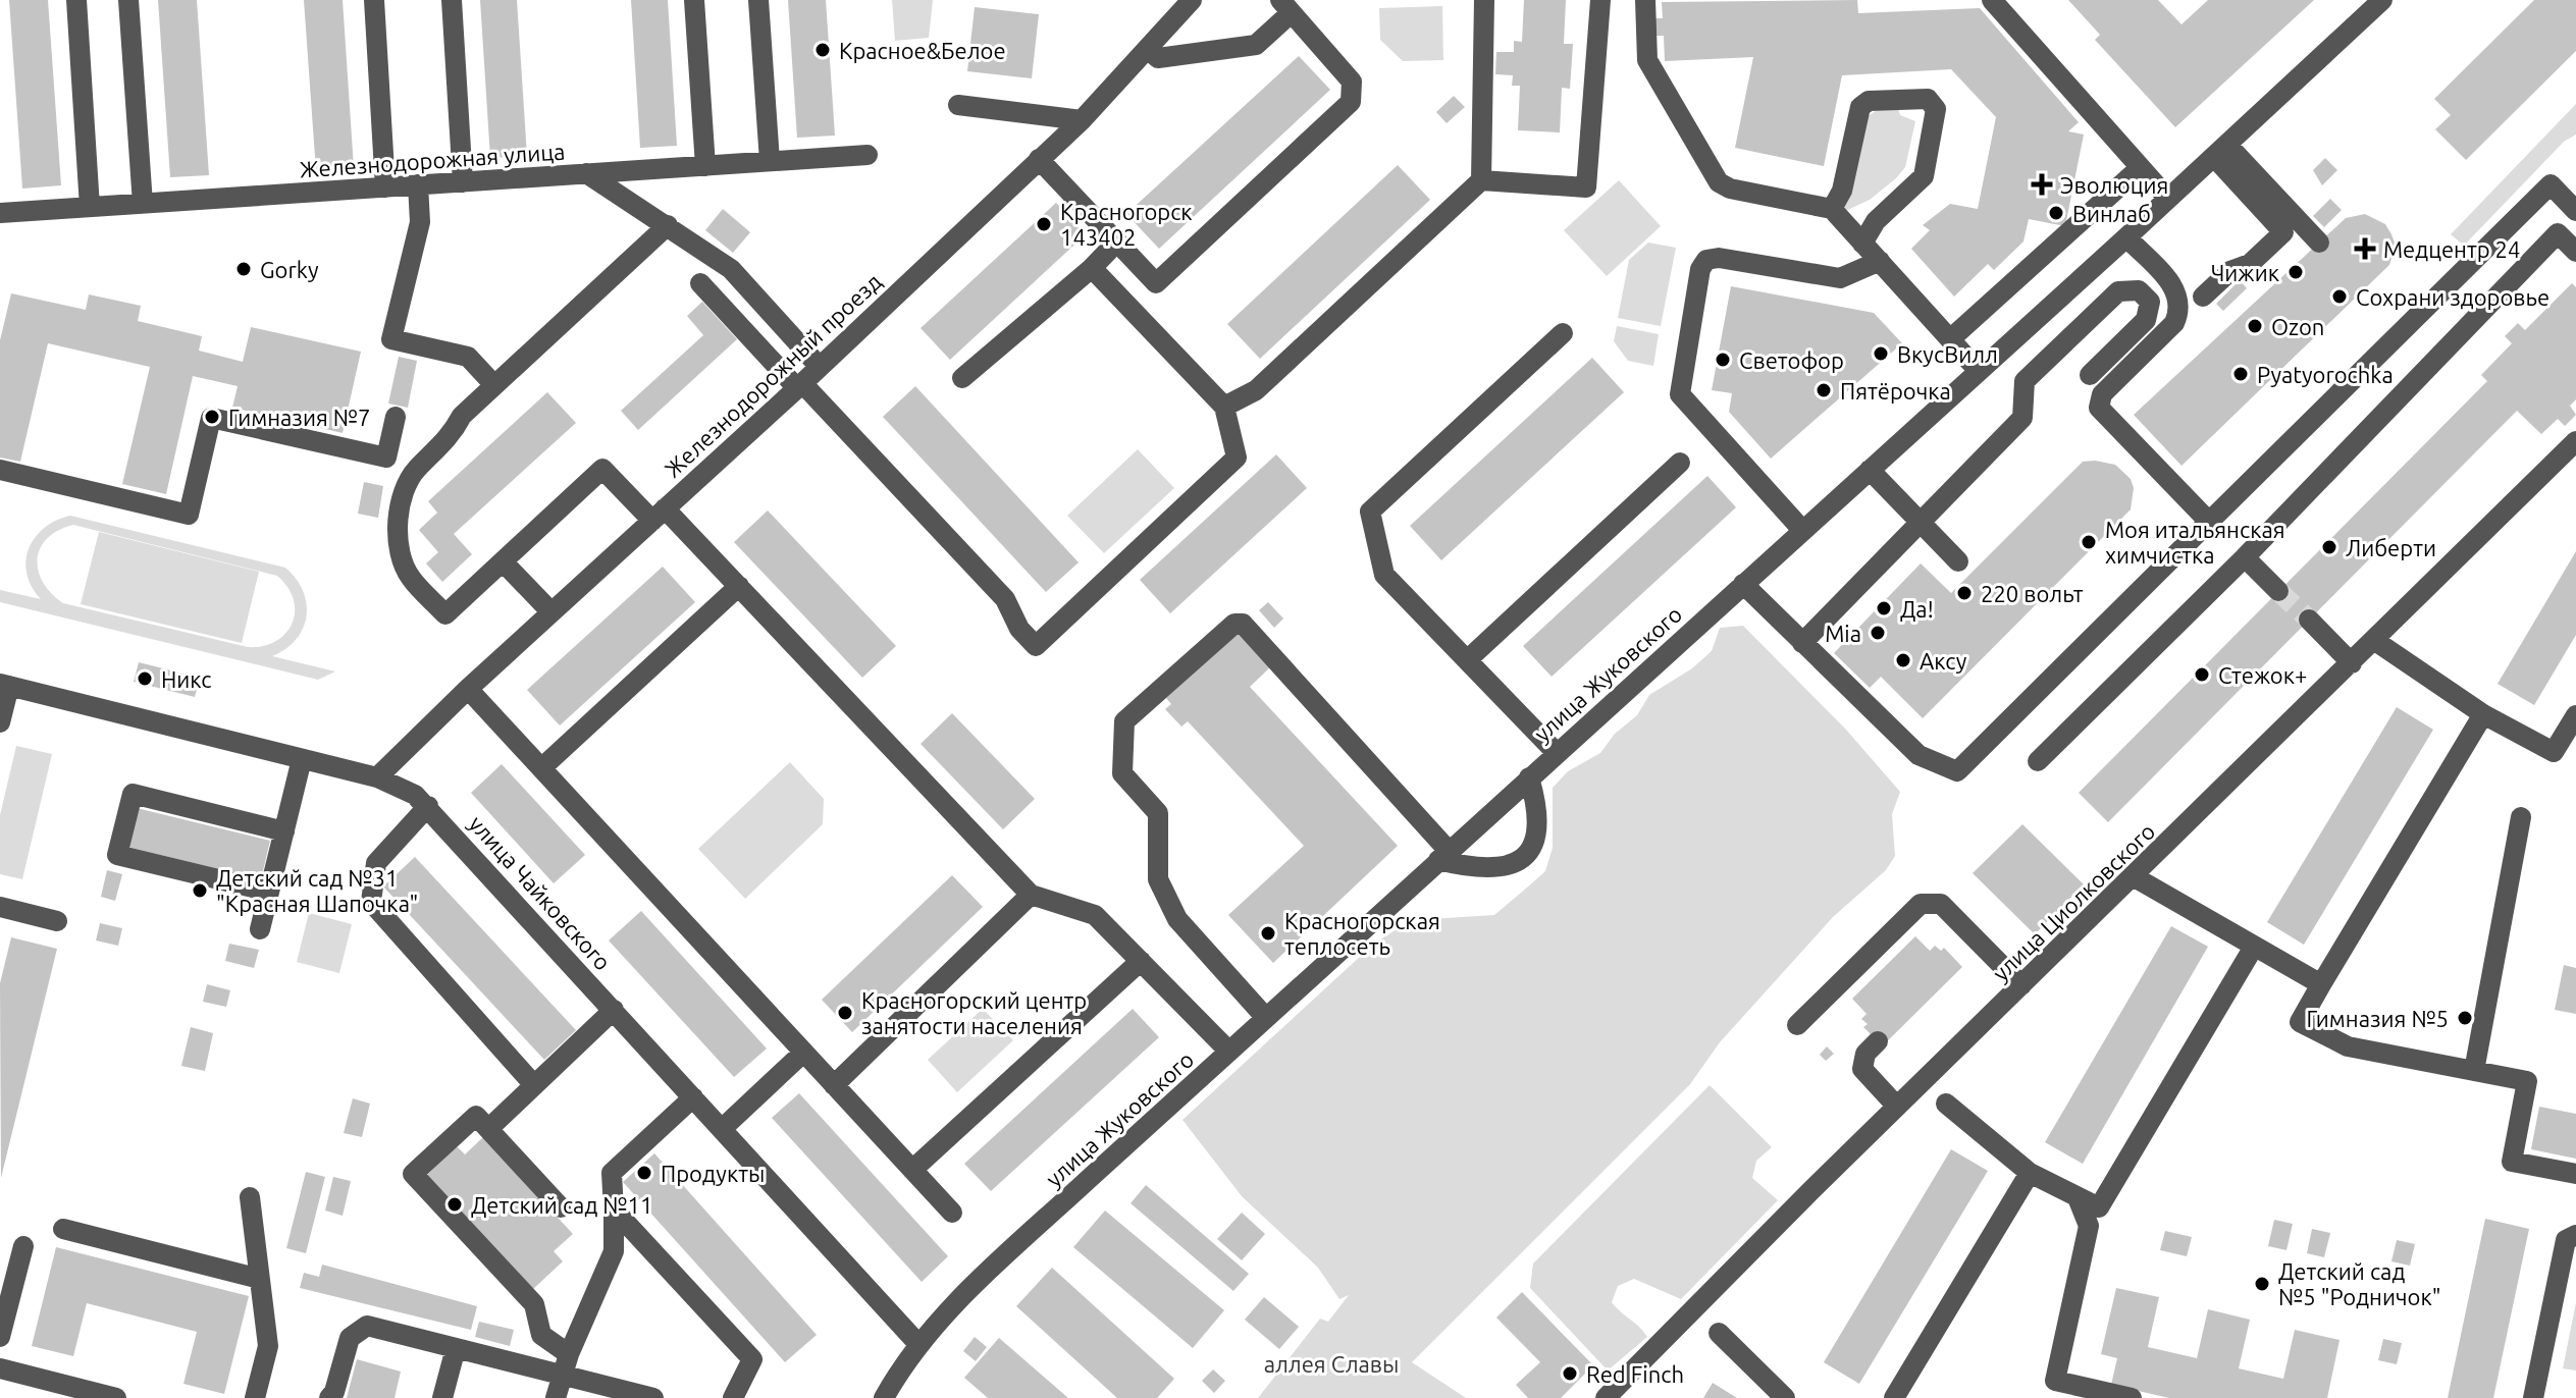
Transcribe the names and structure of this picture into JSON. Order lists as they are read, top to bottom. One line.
{"streets":{"street":["Железнодорожная улица","Железнодорожный проезд","улица Жуковского","улица Чайковского","улица Циолковского"]},"crossings":[["Железнодорожный проезд","улица Чайковского"],["улица Жуковского","улица Чайковского"]],"parks":["аллея Славы"],"places":{"other":["Красное&Белое","Винлаб","Красногорск 143402","Gorky","Чижик","Сохрани здоровье","Ozon","ВкусВилл","Светофор","Pyatyorochka","Пятёрочка","Гимназия №7","Моя итальянская химчистка","Либерти","220 вольт","Да!","Mia","Аксу","Стежок+","Никс","Детский сад №31 \"Красная Шапочка\"","Красногорская теплосеть","Красногорский центр занятости населения","Гимназия №5","Продукты","Детский сад №11","Детский сад №5 \"Родничок\"","Red Finch"],"health":["Эволюция","Медцентр 24"]}}
